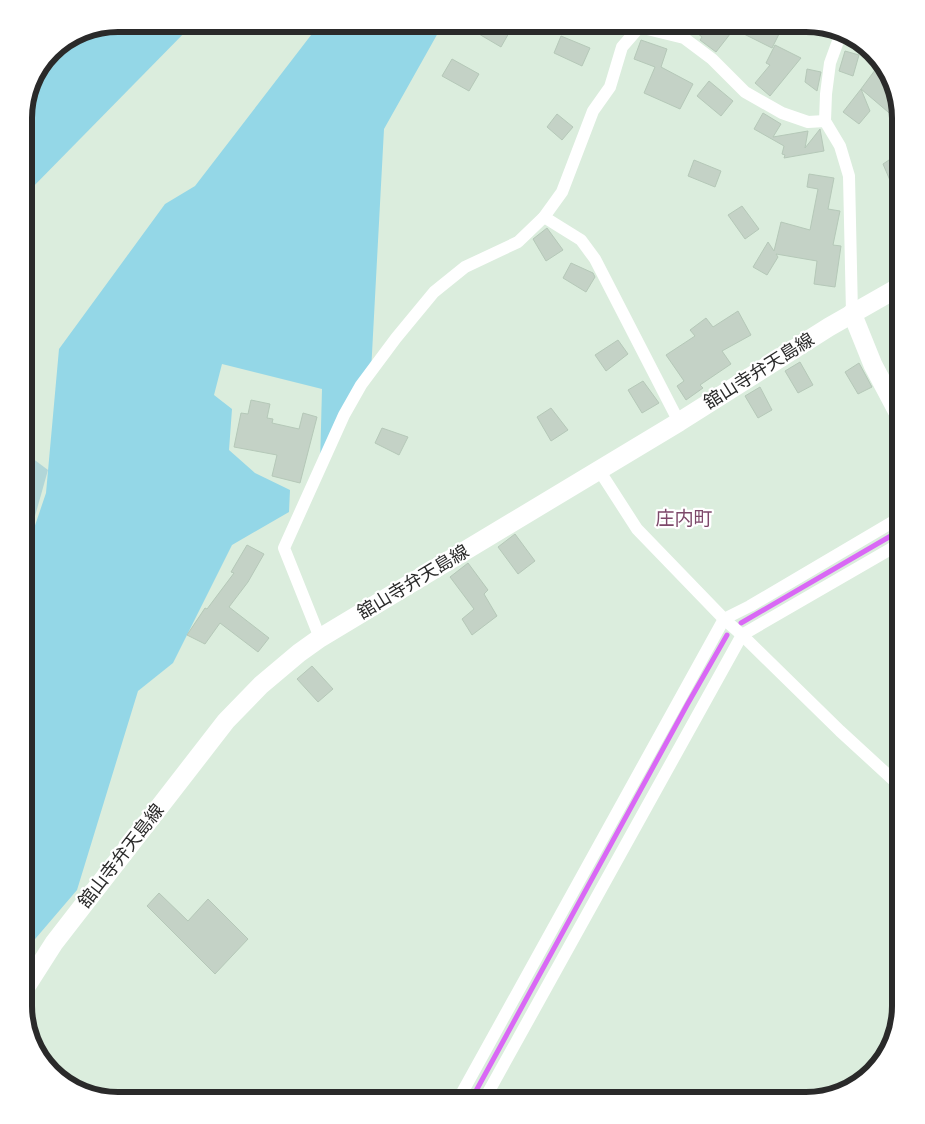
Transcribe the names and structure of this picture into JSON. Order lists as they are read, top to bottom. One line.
{"streets":{"main road":["舘山寺弁天島線"]},"districts":["庄内町"]}
